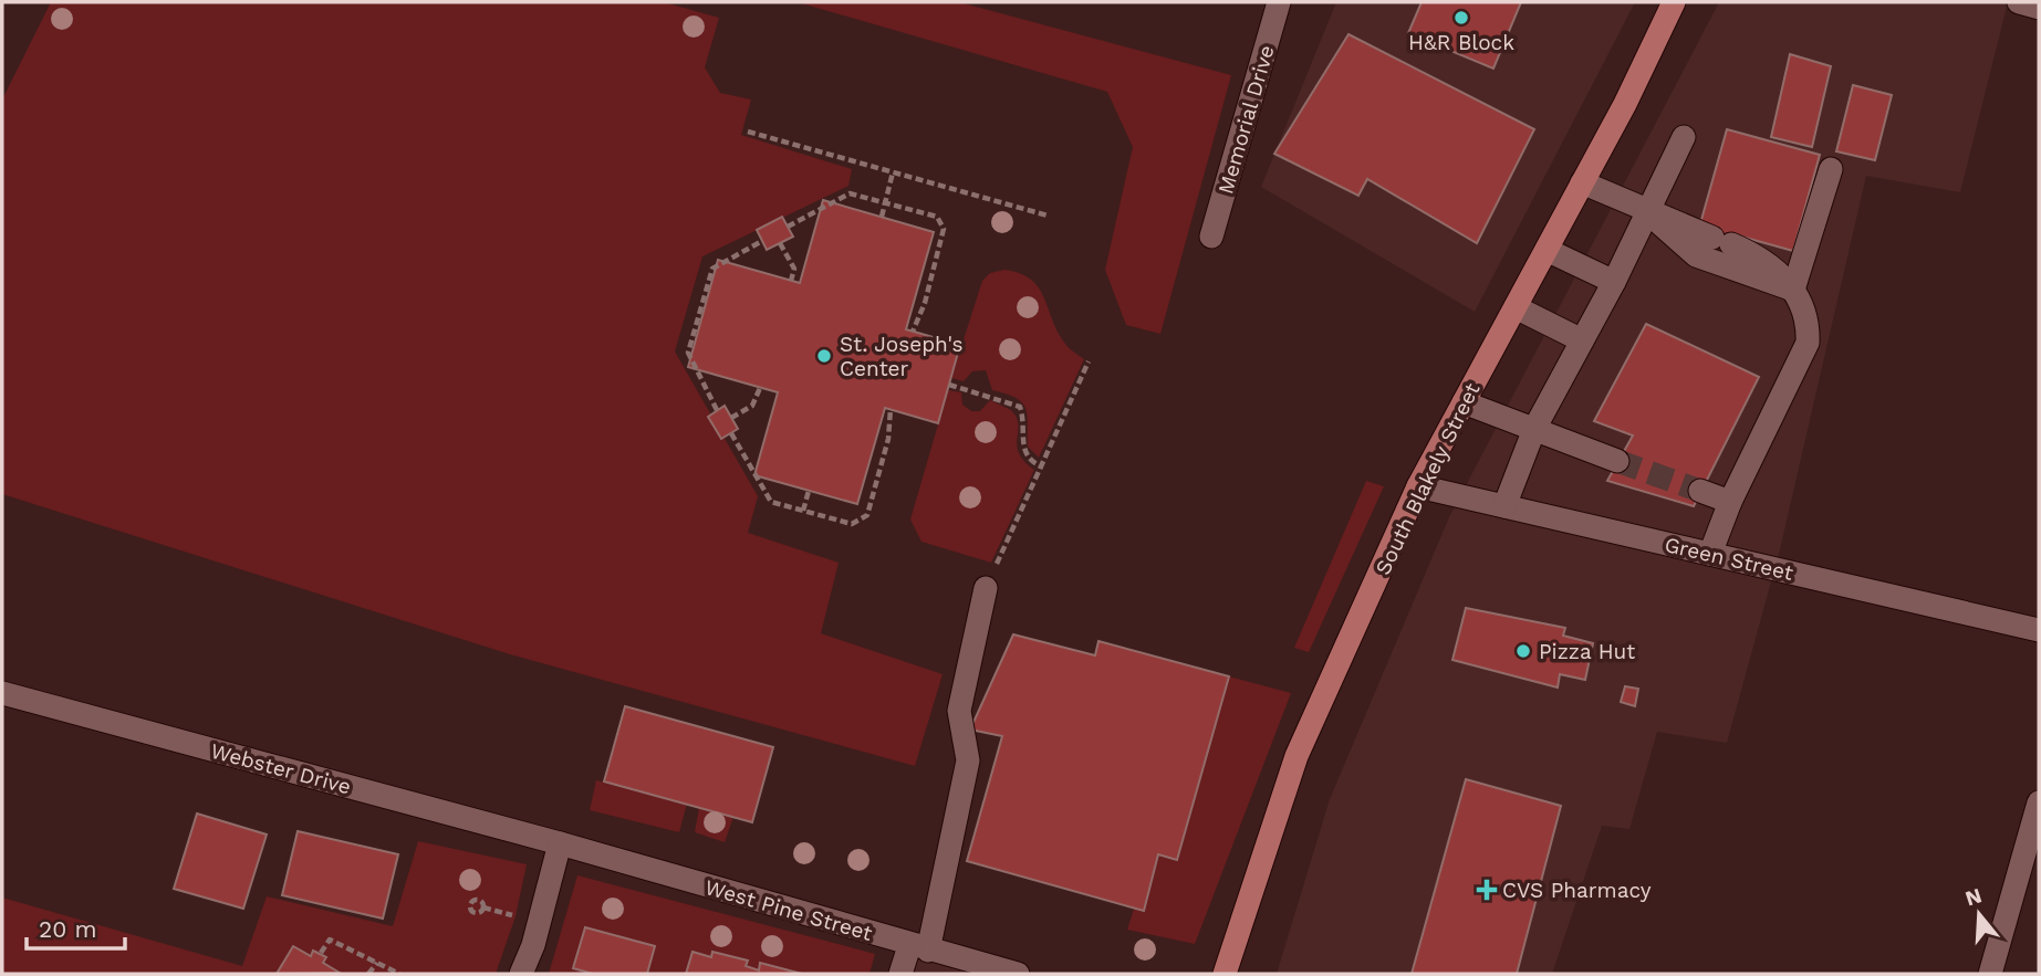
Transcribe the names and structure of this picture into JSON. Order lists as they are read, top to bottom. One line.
{"streets":{"main road":["South Blakely Street"],"street":["Memorial Drive","Green Street","Webster Drive","West Pine Street"]},"crossings":[["South Blakely Street","Green Street"],["Webster Drive","West Pine Street"]],"places":{"other":["H&R Block","St. Joseph's Center","Pizza Hut"],"health":["CVS Pharmacy"]},"scale_bar":"20 m","north":"top"}
